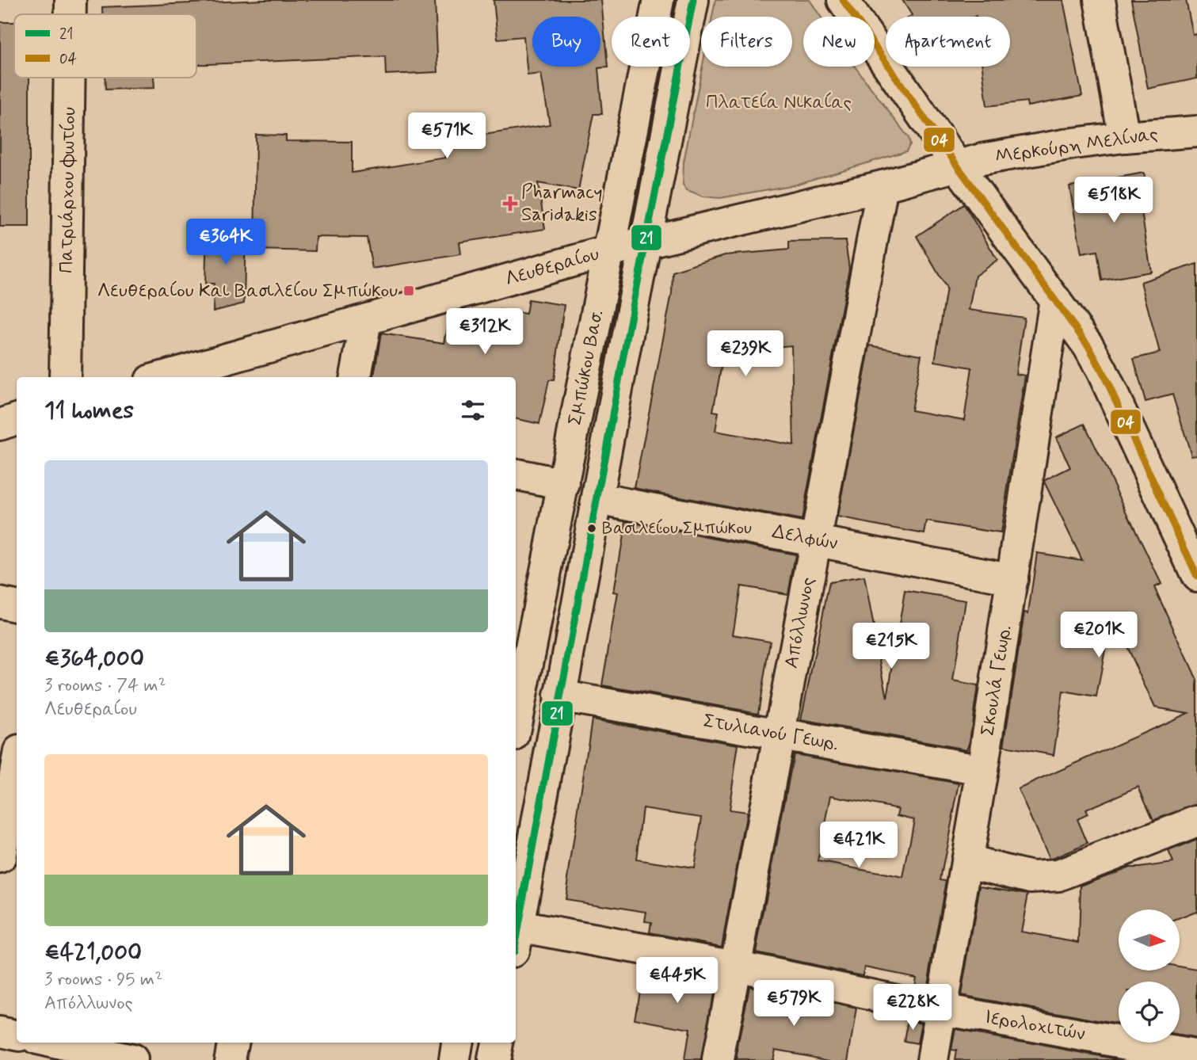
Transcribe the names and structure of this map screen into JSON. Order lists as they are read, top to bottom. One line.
{"streets":{"street":["Μερκούρη Μελίνας","Πατριάρχου Φωτίου","Λευθεραίου","Σμπώκου Βασ.","Δελφών","Απόλλωνος","Σκουλά Γεωρ.","Στυλιανού Γεωρ.","Ιερολοχιτών"]},"crossings":[["Μερκούρη Μελίνας","Λευθεραίου"],["Λευθεραίου","Σμπώκου Βασ."],["Λευθεραίου","Απόλλωνος"],["Σμπώκου Βασ.","Δελφών"],["Σμπώκου Βασ.","Στυλιανού Γεωρ."],["Δελφών","Απόλλωνος"],["Δελφών","Σκουλά Γεωρ."],["Απόλλωνος","Στυλιανού Γεωρ."],["Απόλλωνος","Ιερολοχιτών"],["Σκουλά Γεωρ.","Στυλιανού Γεωρ."],["Σκουλά Γεωρ.","Ιερολοχιτών"]],"parks":["Πλατεία Νικαίας"],"places":{"health":["Pharmacy Saridakis"],"transit":["Λευθεραίου Και Βασιλείου Σμπώκου"],"other":["Βασιλείου Σμπώκου"]},"lines":["transit line 21","transit line 04"],"legend":["21","04"],"north":"right","page":{"chip":["Buy","Rent","Filters","New","Apartment"],"price":["€571K","€518K","€364K","€312K","€239K","€201K","€215K","€421K","€445K","€579K","€228K"],"heading":"11 homes","list":[{"name":"€364,000","note":"3 rooms · 74 m² · Λευθεραίου"},{"name":"€421,000","note":"3 rooms · 95 m² · Απόλλωνος"}]}}
